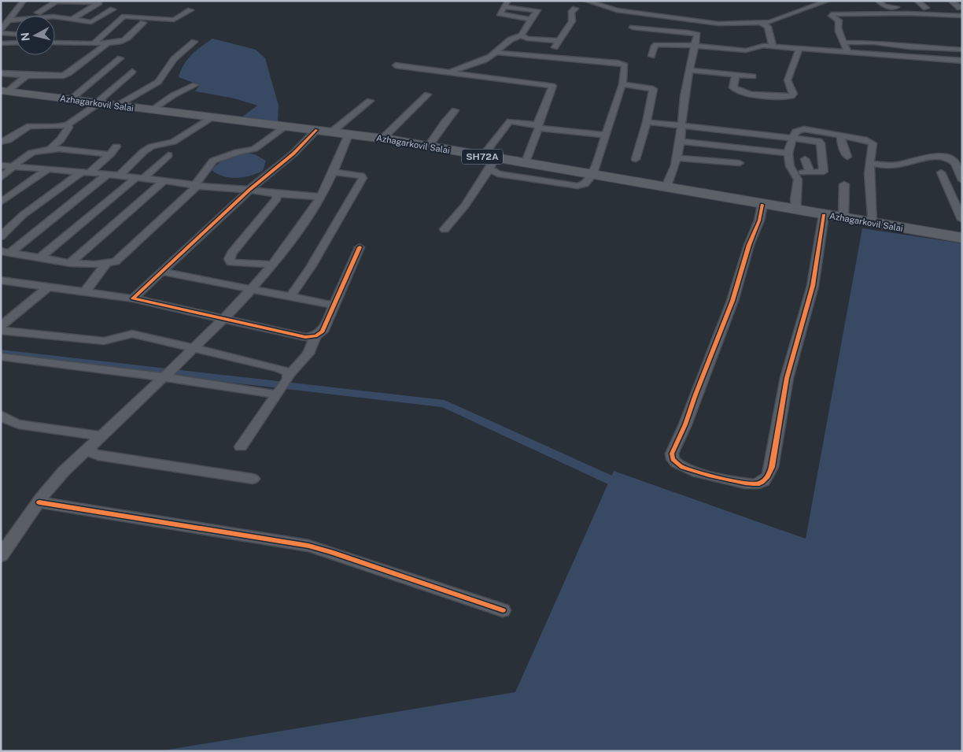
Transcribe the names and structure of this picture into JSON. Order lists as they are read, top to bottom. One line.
{"streets":{"main road":["Azhagarkovil Salai","SH72A"]},"north":"left"}
